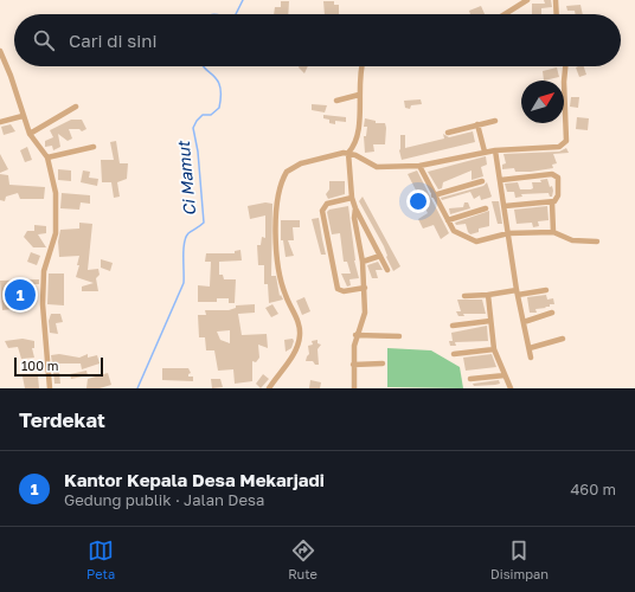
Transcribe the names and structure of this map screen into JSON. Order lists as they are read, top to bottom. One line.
{"water":["Ci Mamut"],"scale_bar":"100 m","north":"top right","page":{"search":"Cari di sini","pins":"1","scale":"100 m","heading":"Terdekat","list":[{"mark":"1","name":"Kantor Kepala Desa Mekarjadi","note":"Gedung publik · Jalan Desa","value":"460 m"}],"nav":["Peta","Rute","Disimpan"]}}
